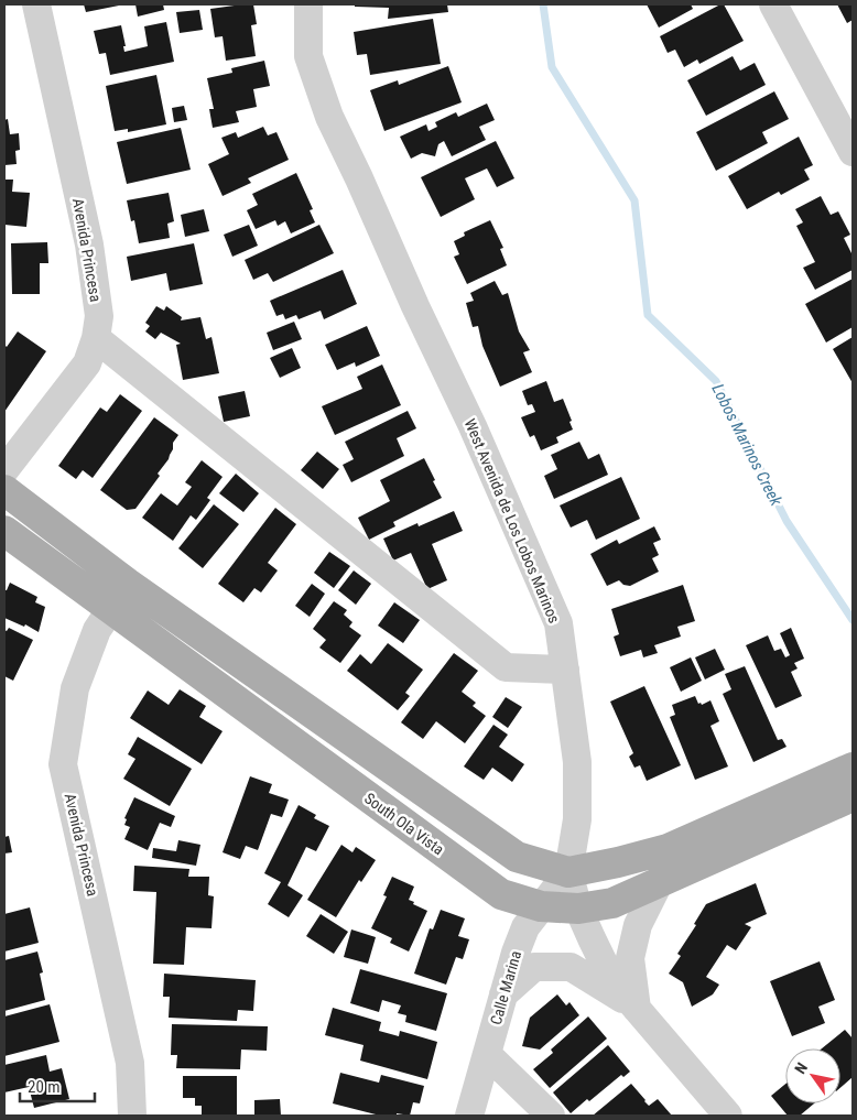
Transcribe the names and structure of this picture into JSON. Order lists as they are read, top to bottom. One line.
{"streets":{"main road":["South Ola Vista"],"street":["Avenida Princesa","West Avenida de Los Lobos Marinos","Calle Marina"]},"crossings":[["Avenida Princesa","South Ola Vista"],["West Avenida de Los Lobos Marinos","South Ola Vista"],["West Avenida de Los Lobos Marinos","Calle Marina"],["South Ola Vista","Calle Marina"]],"water":["Lobos Marinos Creek"],"scale_bar":"20 m","north":"top left"}
